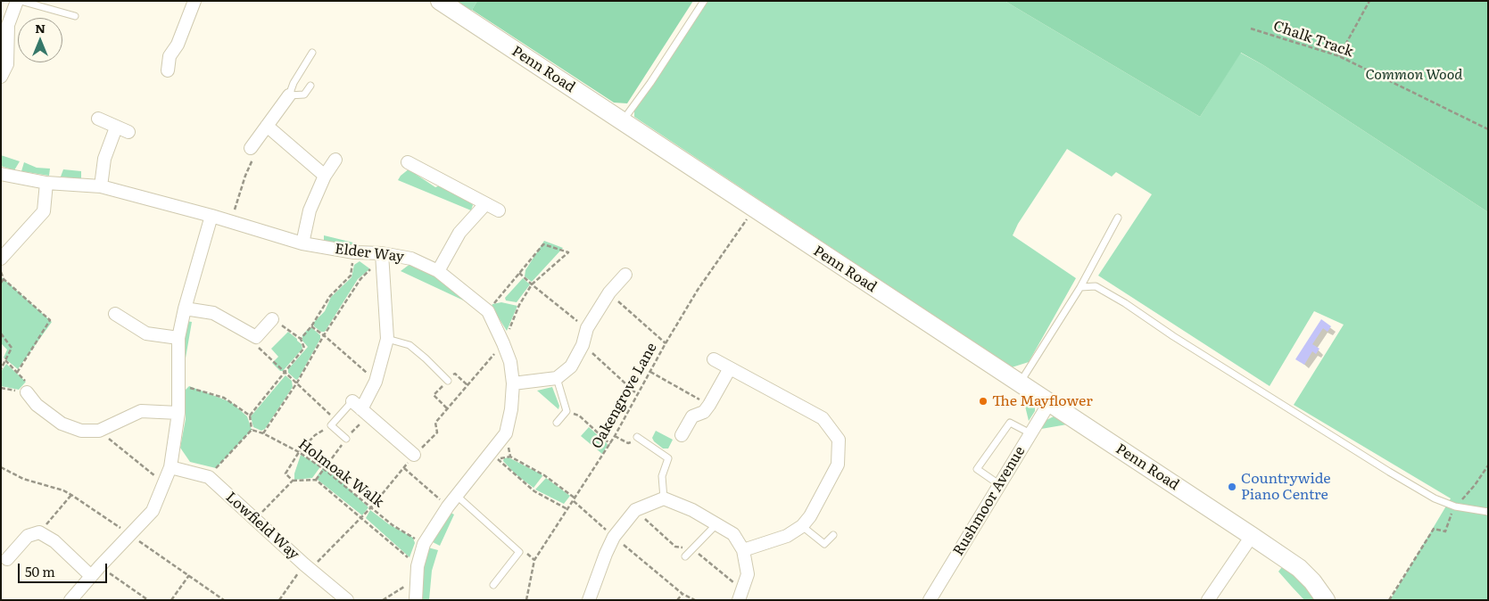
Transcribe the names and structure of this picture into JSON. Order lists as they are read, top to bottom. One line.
{"streets":{"main road":["Penn Road"],"street":["Elder Way","Rushmoor Avenue","Lowfield Way"],"path":["Chalk Track","Oakengrove Lane","Holmoak Walk"]},"crossings":[["Penn Road","Oakengrove Lane"],["Penn Road","Rushmoor Avenue"],["Elder Way","Holmoak Walk"]],"parks":["Common Wood"],"places":["The Mayflower","Countrywide Piano Centre"],"scale_bar":"50 m","north":"top"}
